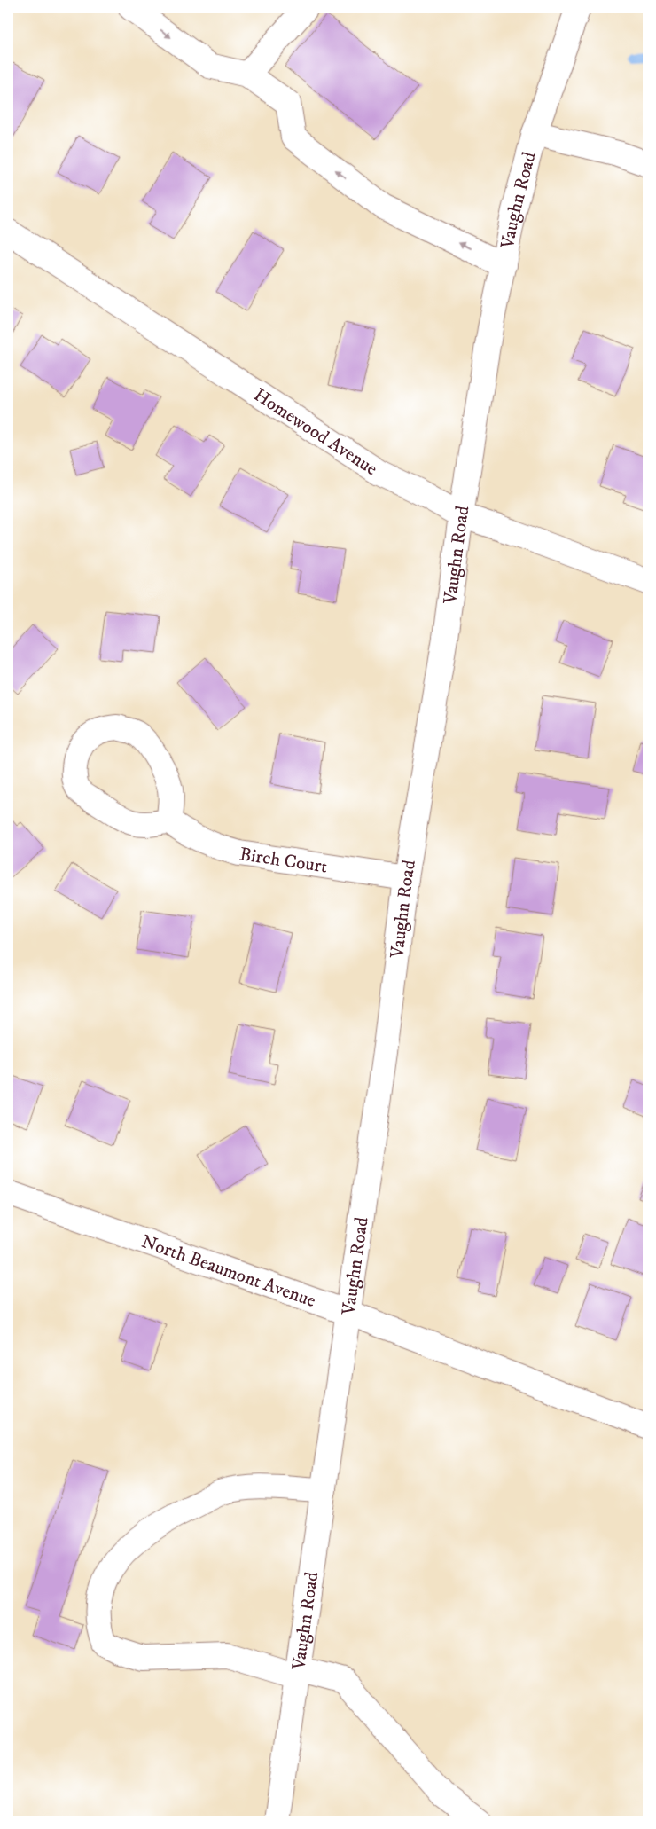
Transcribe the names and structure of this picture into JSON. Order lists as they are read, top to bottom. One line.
{"streets":{"street":["Vaughn Road","Homewood Avenue","Birch Court","North Beaumont Avenue"]},"crossings":[["Vaughn Road","Homewood Avenue"],["Vaughn Road","Birch Court"],["Vaughn Road","North Beaumont Avenue"]]}
